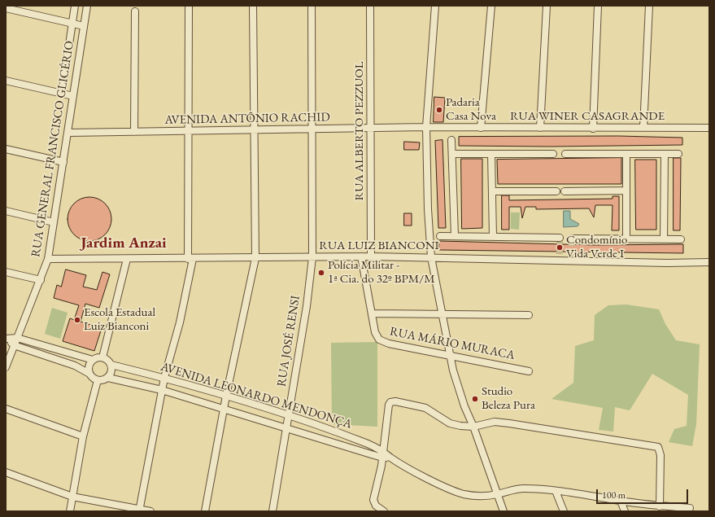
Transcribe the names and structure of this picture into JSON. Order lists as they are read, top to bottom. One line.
{"streets":{"street":["RUA WINER CASAGRANDE","AVENIDA ANTÔNIO RACHID","RUA ALBERTO PEZZUOL","RUA GENERAL FRANCISCO GLICÉRIO","RUA LUIZ BIANCONI","RUA JOSÉ RENSI","RUA MÁRIO MURACA","AVENIDA LEONARDO MENDONÇA"]},"crossings":[["RUA WINER CASAGRANDE","AVENIDA ANTÔNIO RACHID"],["AVENIDA ANTÔNIO RACHID","RUA ALBERTO PEZZUOL"],["AVENIDA ANTÔNIO RACHID","RUA GENERAL FRANCISCO GLICÉRIO"],["AVENIDA ANTÔNIO RACHID","RUA JOSÉ RENSI"],["RUA ALBERTO PEZZUOL","RUA LUIZ BIANCONI"],["RUA GENERAL FRANCISCO GLICÉRIO","RUA LUIZ BIANCONI"],["RUA LUIZ BIANCONI","RUA JOSÉ RENSI"],["RUA LUIZ BIANCONI","RUA MÁRIO MURACA"],["RUA JOSÉ RENSI","AVENIDA LEONARDO MENDONÇA"]],"districts":["Jardim Anzai"],"places":["Padaria Casa Nova","Condomínio Vida Verde I","Polícia Militar - 1ª Cia. do 32º BPM/M","Escola Estadual Luiz Bianconi","Studio Beleza Pura"],"scale_bar":"100 m"}
